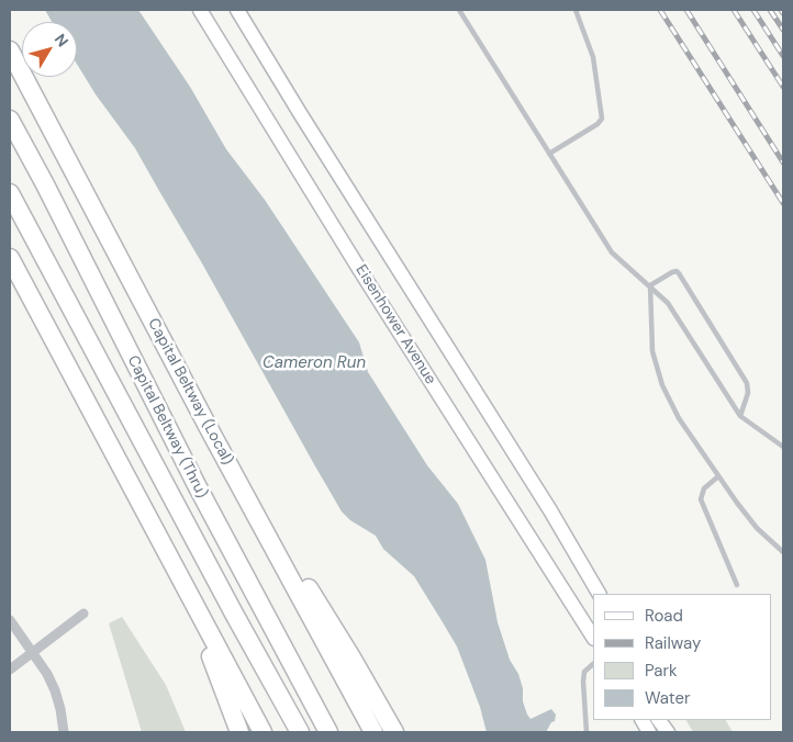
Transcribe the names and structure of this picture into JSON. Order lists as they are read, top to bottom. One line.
{"streets":{"highway":["Capital Beltway (Local)","Capital Beltway (Thru)"],"main road":["Eisenhower Avenue"]},"water":["Cameron Run"],"legend":["Road","Railway","Park","Water"],"north":"top right"}
